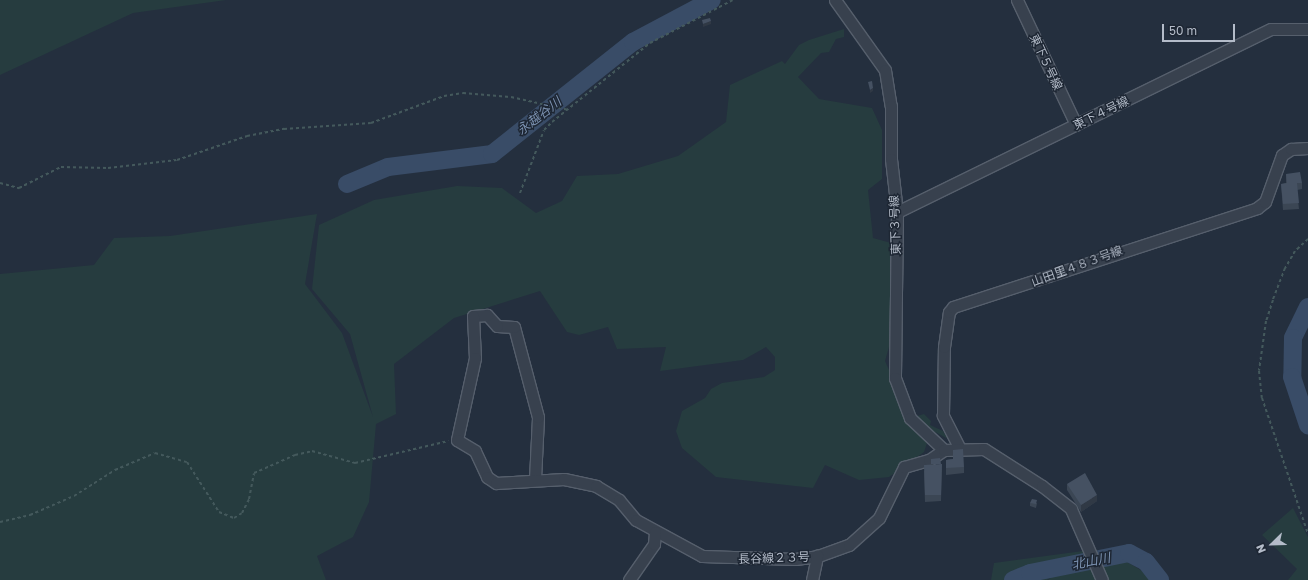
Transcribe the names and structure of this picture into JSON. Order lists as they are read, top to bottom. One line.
{"streets":{"street":["東下５号線","東下４号線","東下３号線","山田里４８３号線","長谷線２３号"]},"crossings":[["東下５号線","東下４号線"],["東下４号線","東下３号線"],["東下３号線","長谷線２３号"],["山田里４８３号線","長谷線２３号"]],"water":["永越谷川","北山川"],"scale_bar":"50 m","north":"bottom left"}
